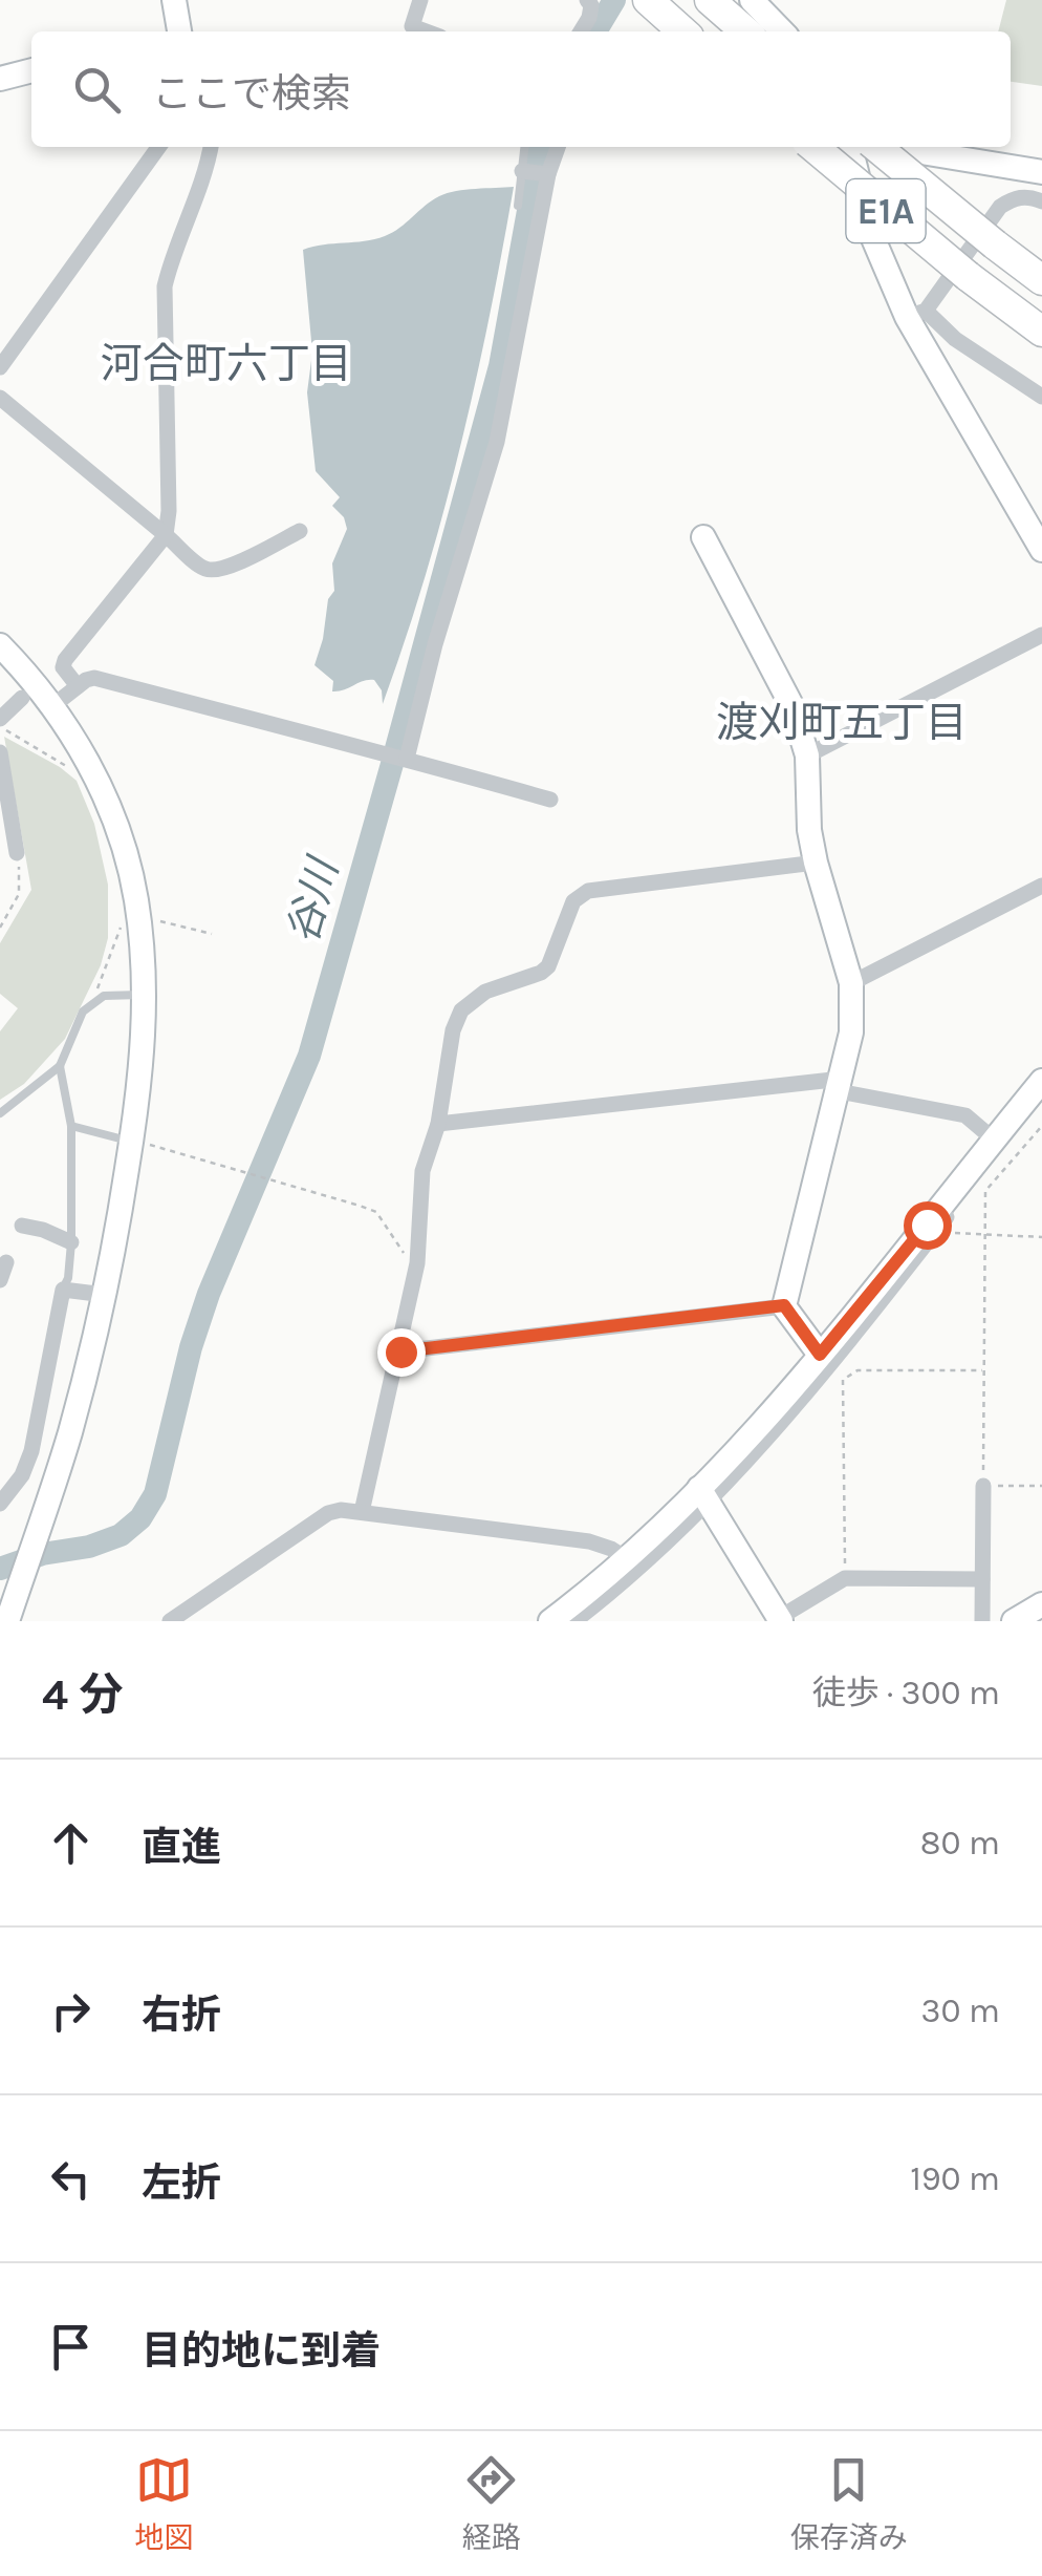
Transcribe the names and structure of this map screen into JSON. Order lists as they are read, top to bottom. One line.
{"streets":{"highway":["E1A"]},"districts":["河合町六丁目","渡刈町五丁目"],"water":["谷川"],"page":{"search":"ここで検索","heading":["4 分","徒歩 · 300 m"],"list":[["直進","80 m"],["右折","30 m"],["左折","190 m"],"目的地に到着"],"nav":["地図","経路","保存済み"]}}
